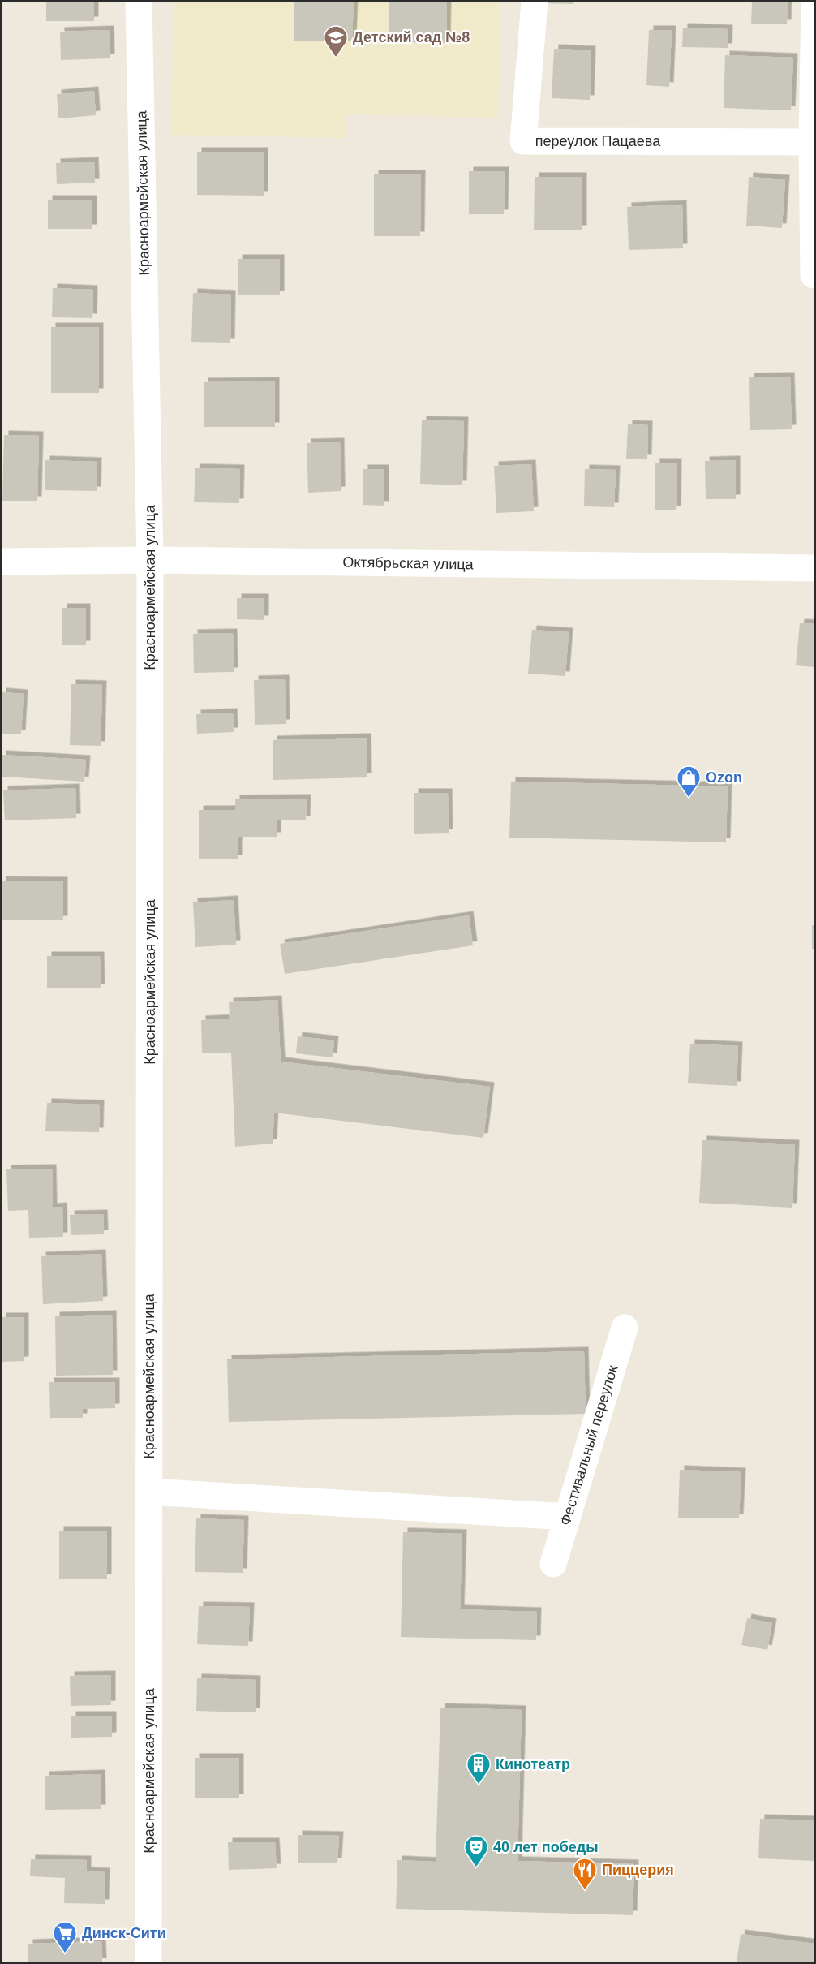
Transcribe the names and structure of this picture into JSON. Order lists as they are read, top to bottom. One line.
{"streets":{"street":["переулок Пацаева","Красноармейская улица","Октябрьская улица","Фестивальный переулок"]},"crossings":[["Красноармейская улица","Октябрьская улица"]],"places":{"school or university":["Детский сад №8"],"shop":["Ozon"],"building":["Кинотеатр"],"theatre":["40 лет победы"],"restaurant":["Пиццерия"],"supermarket":["Динск-Сити"]}}
